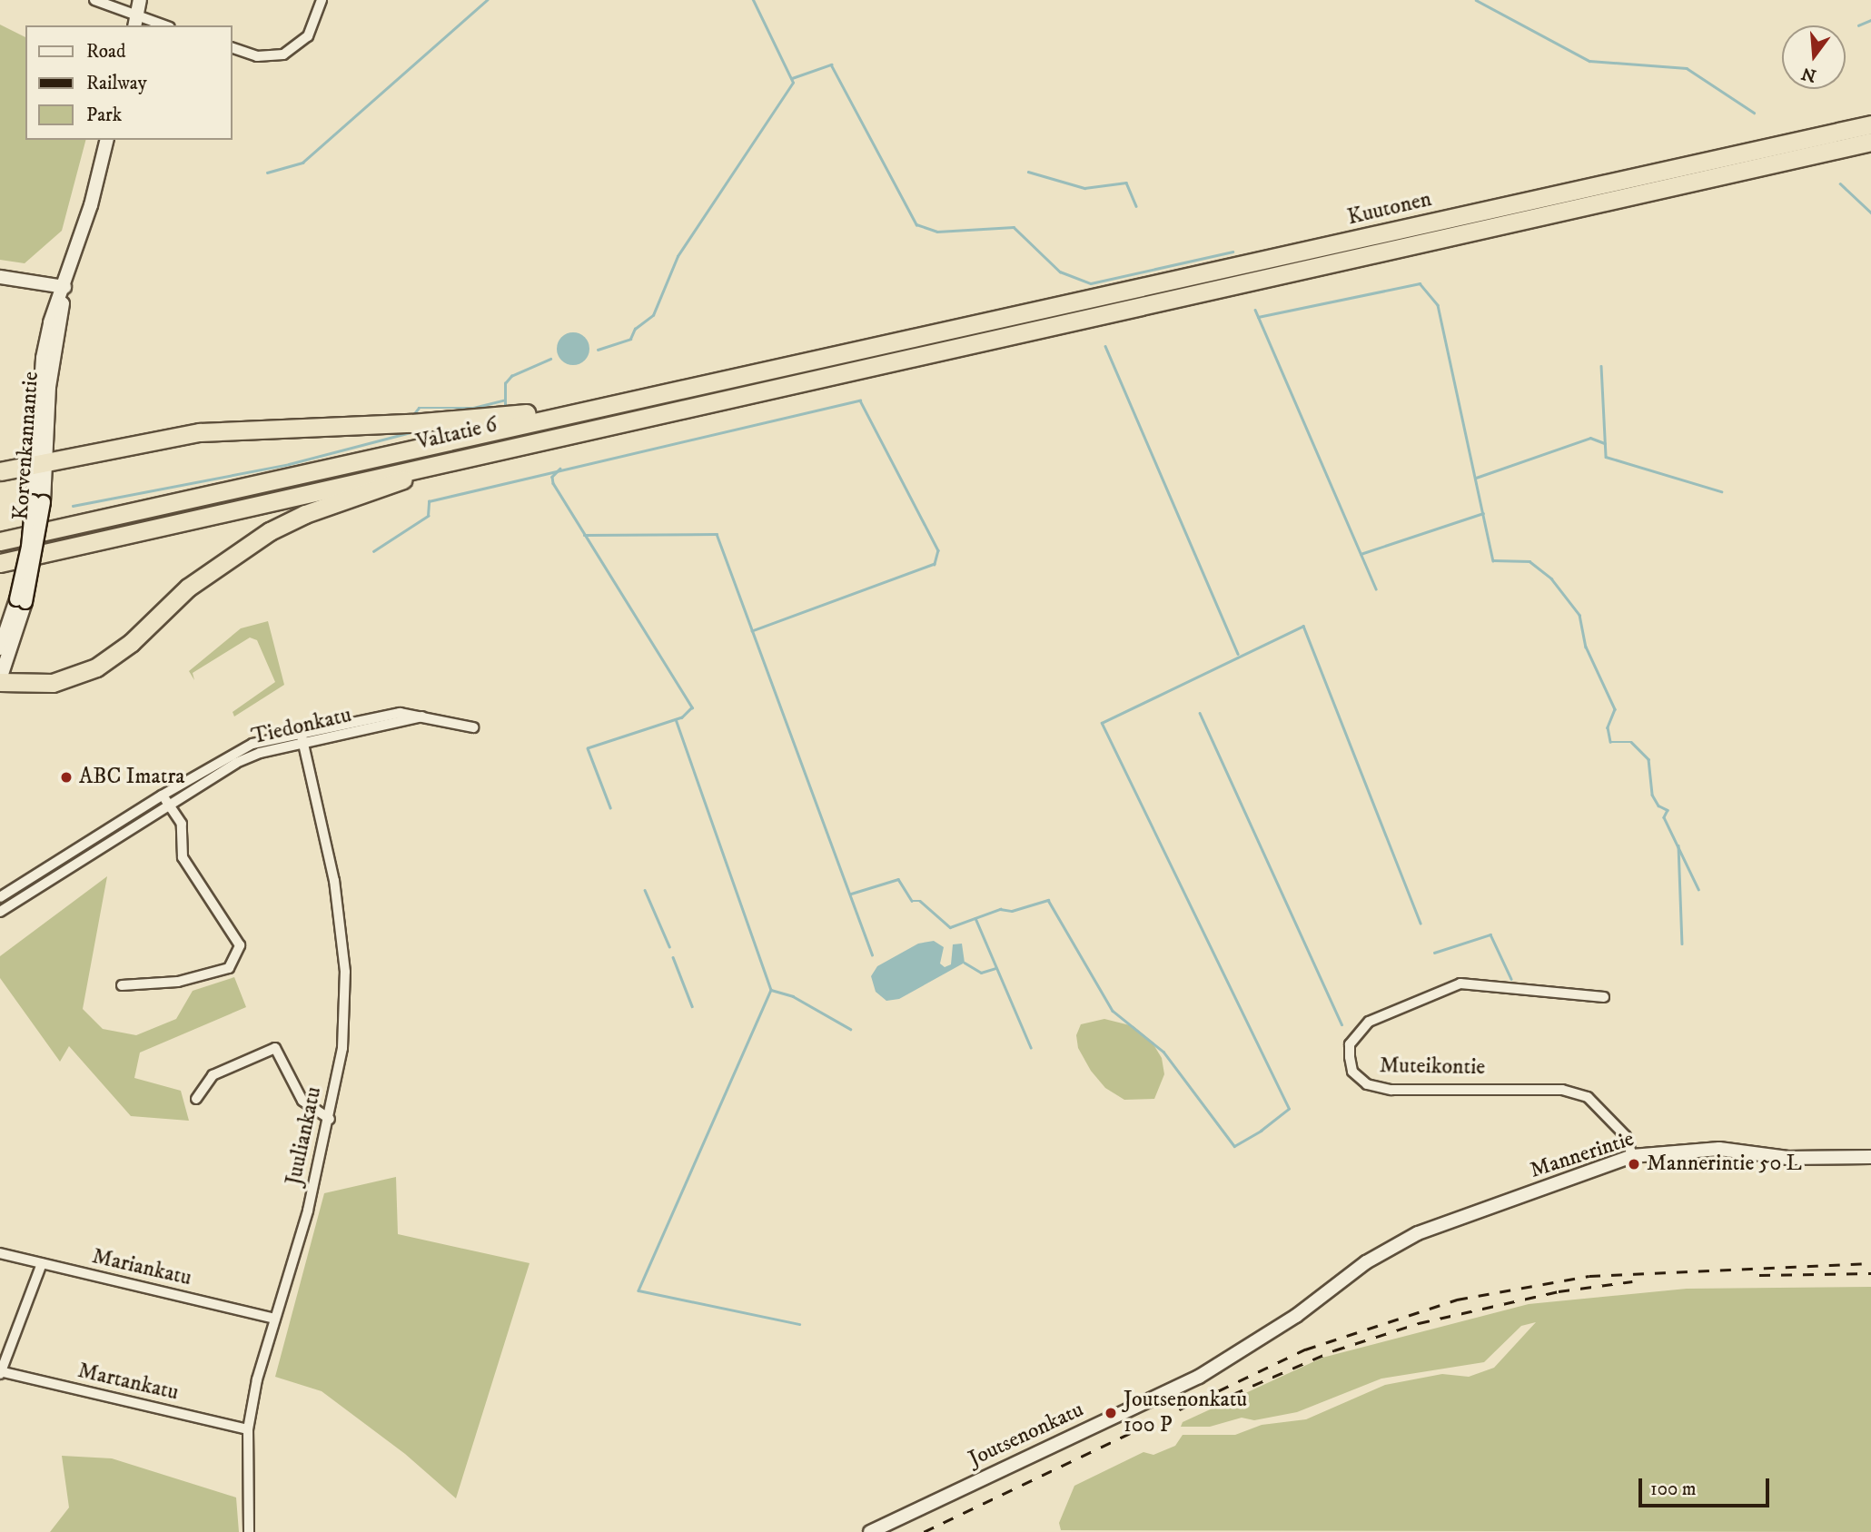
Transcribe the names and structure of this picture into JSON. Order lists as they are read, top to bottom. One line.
{"streets":{"highway":["Kuutonen","Valtatie 6"],"street":["Korvenkannantie","Tiedonkatu","Muteikontie","Juuliankatu","Mannerintie","Mariankatu","Martankatu","Joutsenonkatu"]},"crossings":[["Kuutonen","Valtatie 6"],["Tiedonkatu","Juuliankatu"],["Muteikontie","Mannerintie"],["Juuliankatu","Mariankatu"],["Juuliankatu","Martankatu"],["Mannerintie","Joutsenonkatu"]],"places":["ABC Imatra","Mannerintie 50 L","Joutsenonkatu 100 P"],"legend":["Road","Railway","Park"],"scale_bar":"100 m","north":"bottom"}
